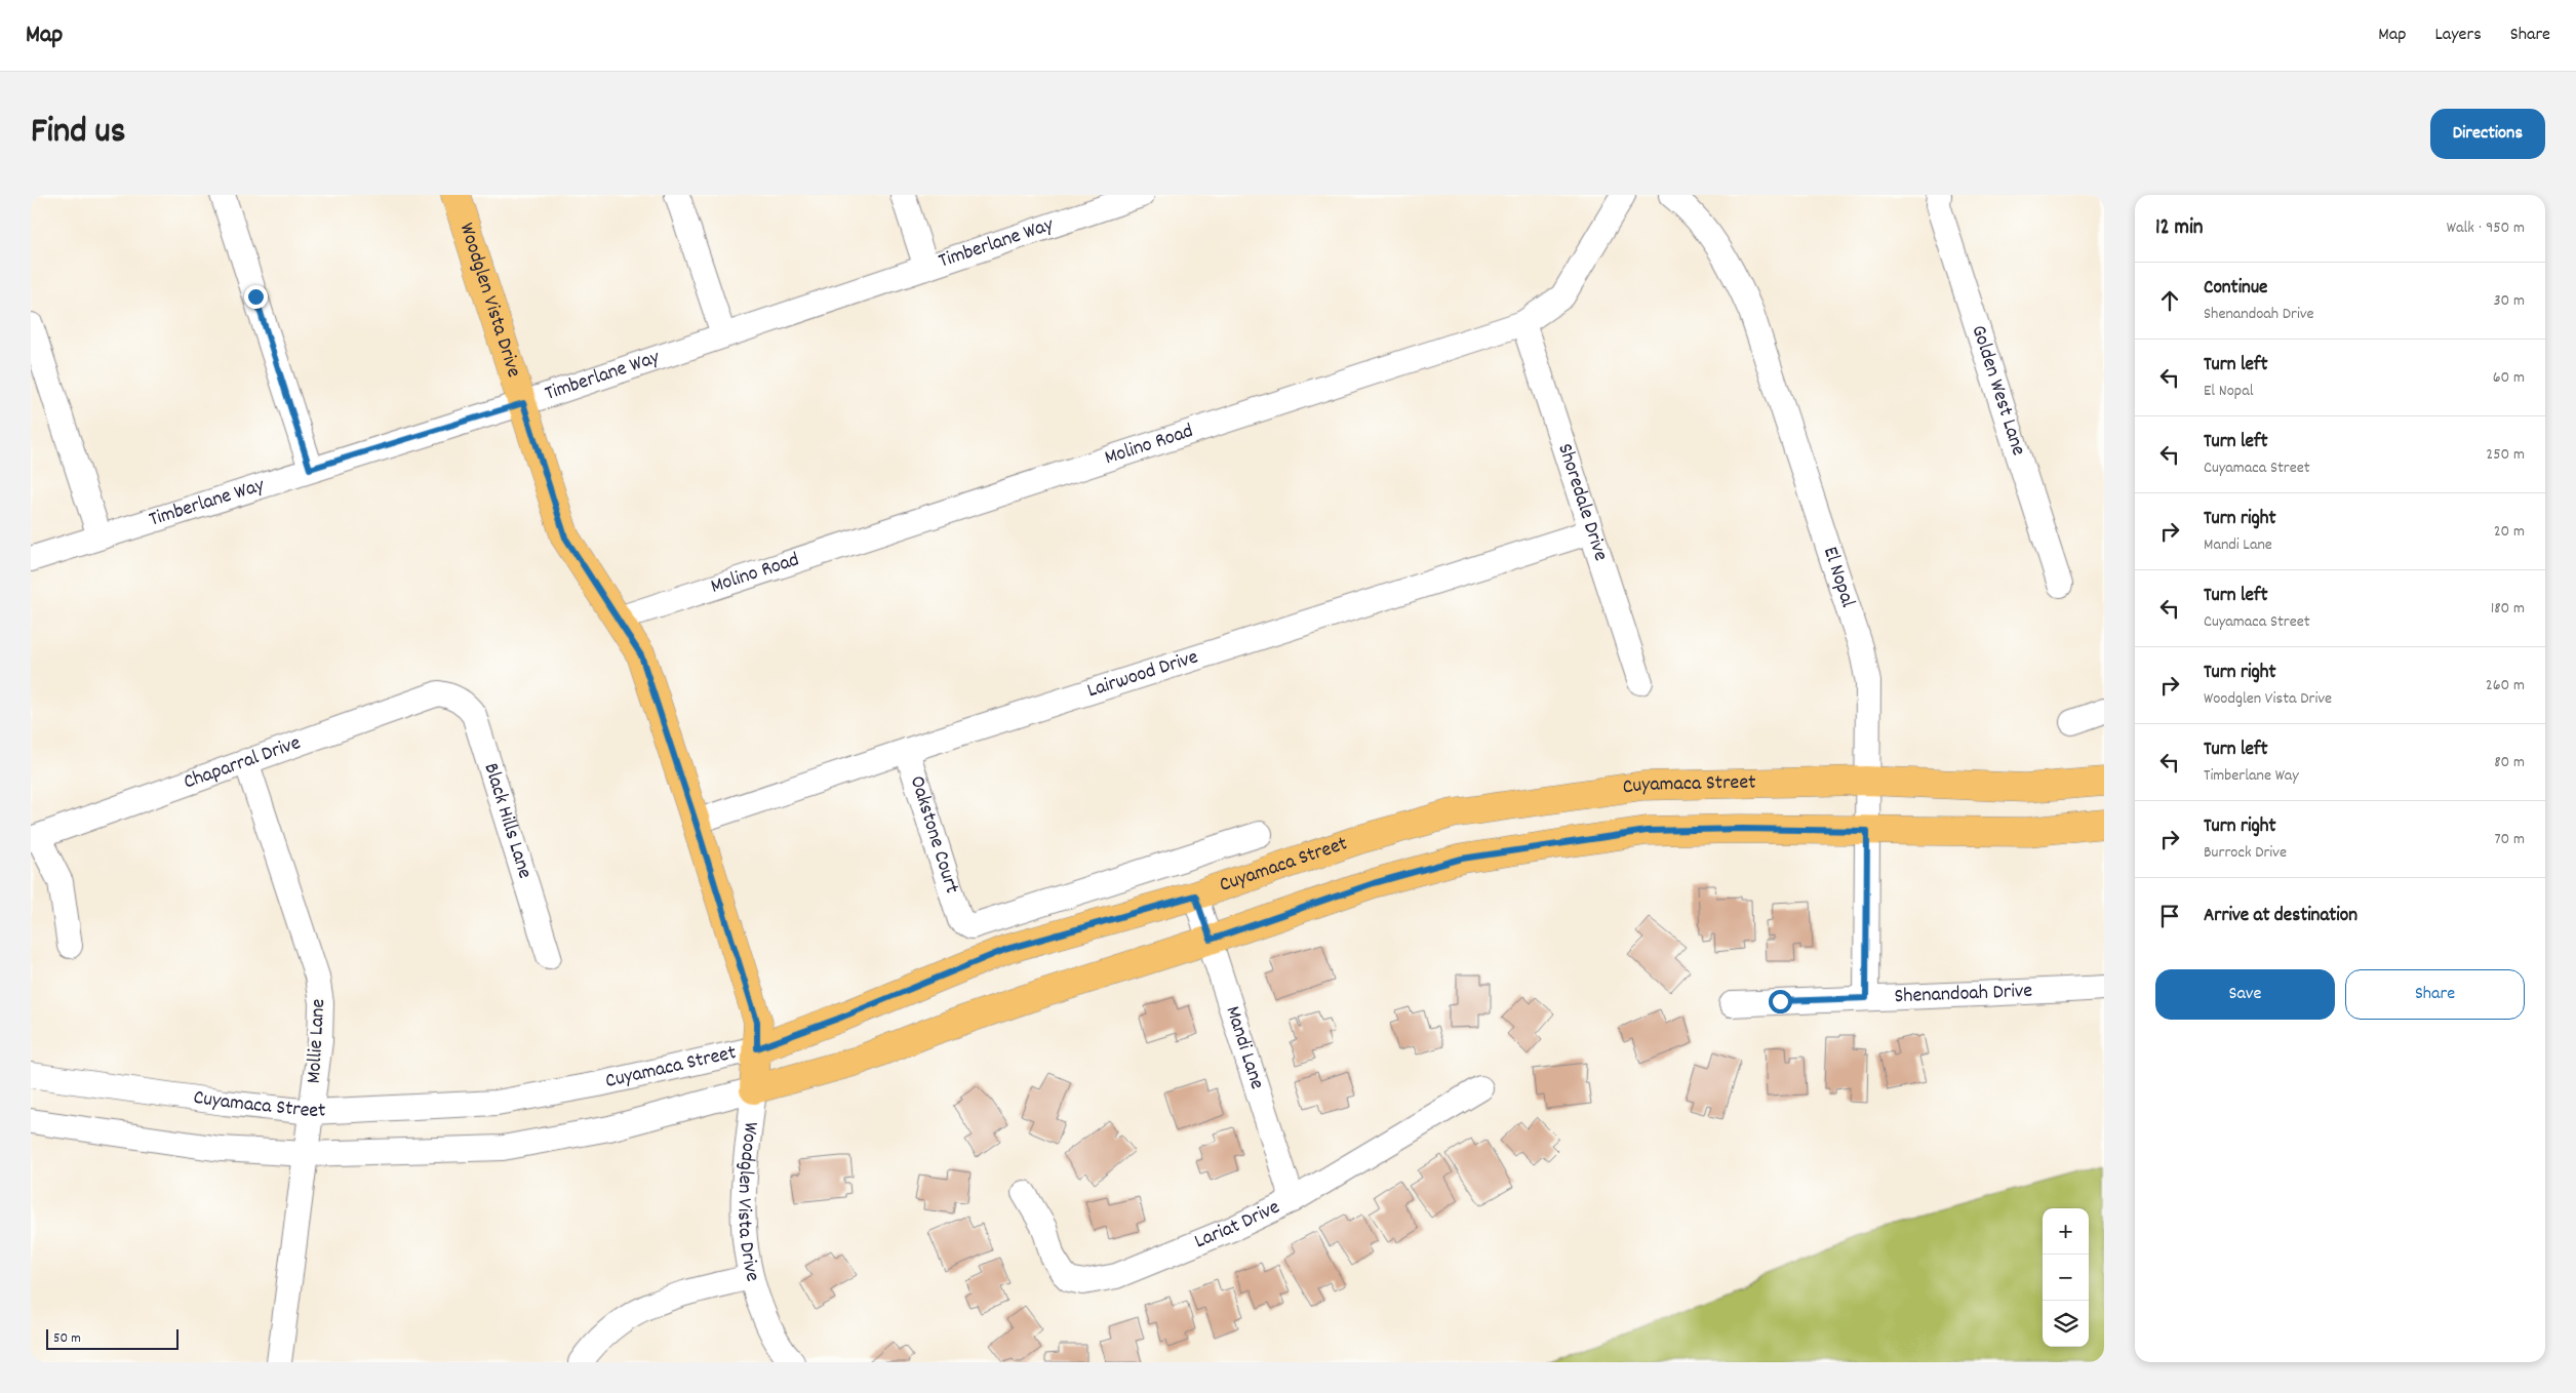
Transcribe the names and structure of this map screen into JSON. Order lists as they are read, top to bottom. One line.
{"streets":{"main road":["Woodglen Vista Drive","Cuyamaca Street"],"street":["Timberlane Way","Golden West Lane","Molino Road","Shoredale Drive","El Nopal","Lairwood Drive","Chaparral Drive","Black Hills Lane","Oakstone Court","Shenandoah Drive","Mollie Lane","Mandi Lane","Lariat Drive"]},"crossings":[["Timberlane Way","Woodglen Vista Drive"],["Woodglen Vista Drive","Molino Road"],["Woodglen Vista Drive","Lairwood Drive"],["Woodglen Vista Drive","Cuyamaca Street"],["Molino Road","Shoredale Drive"],["Shoredale Drive","Lairwood Drive"],["El Nopal","Cuyamaca Street"],["El Nopal","Shenandoah Drive"],["Lairwood Drive","Oakstone Court"],["Chaparral Drive","Black Hills Lane"],["Chaparral Drive","Mollie Lane"],["Cuyamaca Street","Mollie Lane"],["Cuyamaca Street","Mandi Lane"],["Mandi Lane","Lariat Drive"]],"scale_bar":"50 m","page":{"header":"Map","nav":["Map","Layers","Share"],"title":"Find us","buttons":["Directions",["Save","Share"]],"heading":["12 min","Walk · 950 m"],"list":[["Continue","Shenandoah Drive","30 m"],["Turn left","El Nopal","60 m"],["Turn left","Cuyamaca Street","250 m"],["Turn right","Mandi Lane","20 m"],["Turn left","Cuyamaca Street","180 m"],["Turn right","Woodglen Vista Drive","260 m"],["Turn left","Timberlane Way","80 m"],["Turn right","Burrock Drive","70 m"],"Arrive at destination"],"map_buttons":["+","−"],"scale":"50 m"}}
